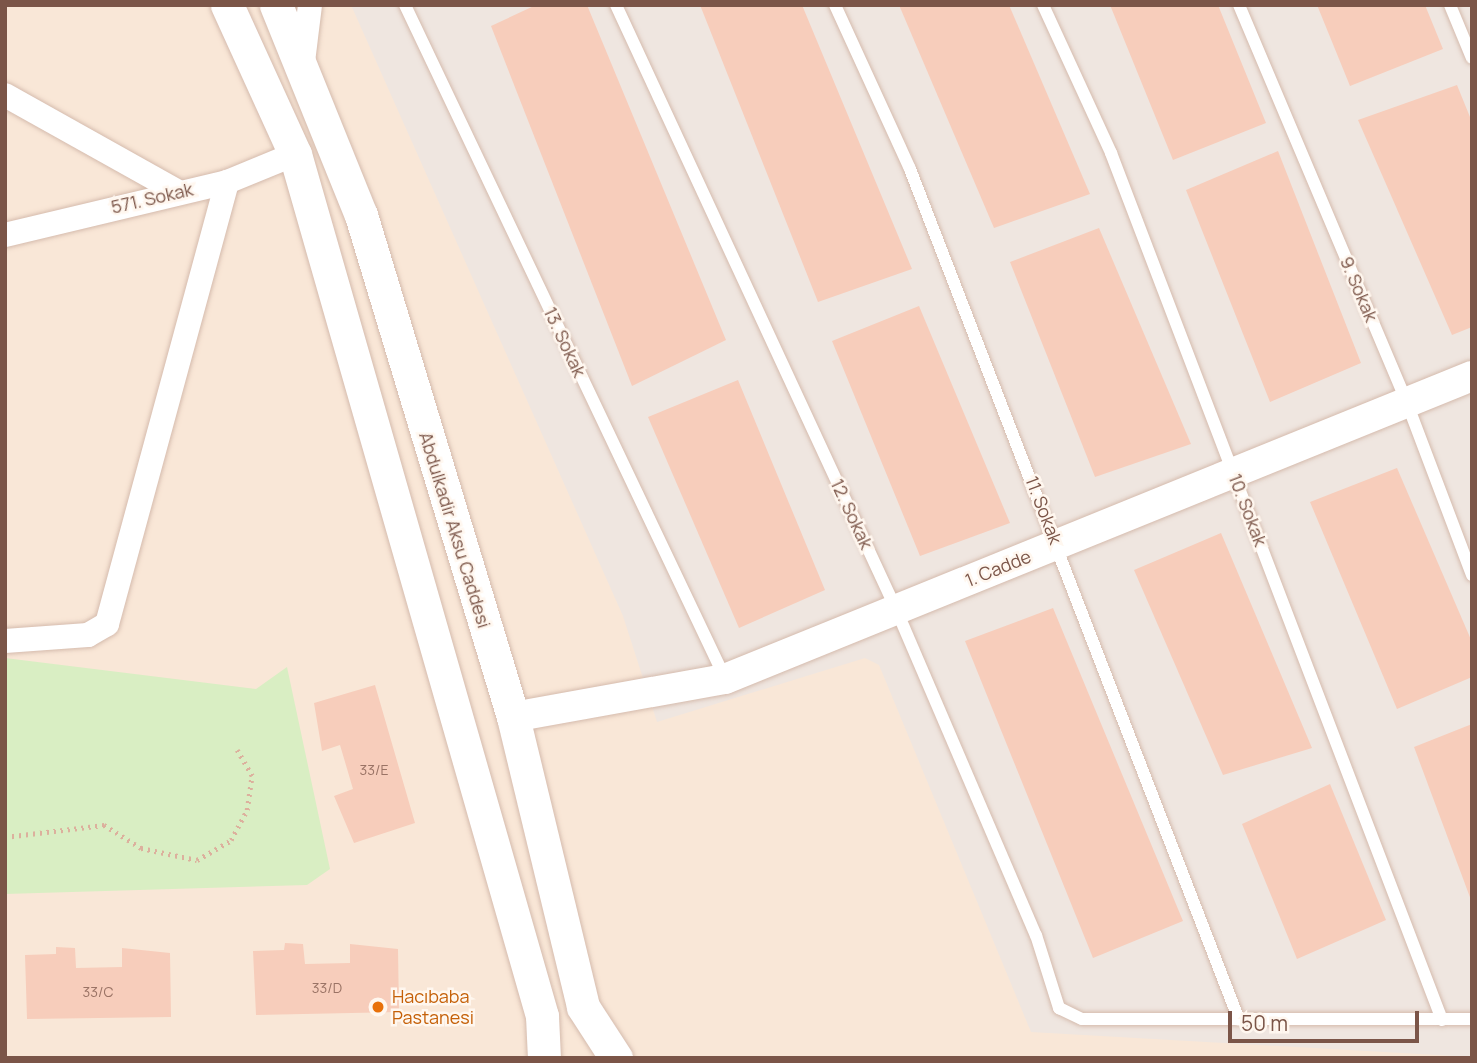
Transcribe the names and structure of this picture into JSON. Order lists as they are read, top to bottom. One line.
{"streets":{"main road":["Abdulkadir Aksu Caddesi"],"street":["571. Sokak","1. Cadde"],"lane":["9. Sokak","13. Sokak","11. Sokak","10. Sokak","12. Sokak"]},"crossings":[["9. Sokak","1. Cadde"],["13. Sokak","1. Cadde"],["11. Sokak","12. Sokak"],["11. Sokak","1. Cadde"],["10. Sokak","1. Cadde"],["12. Sokak","1. Cadde"],["Abdulkadir Aksu Caddesi","1. Cadde"]],"places":["Hacıbaba Pastanesi"],"house_numbers":["33/E","33/D","33/C"],"scale_bar":"50 m"}
